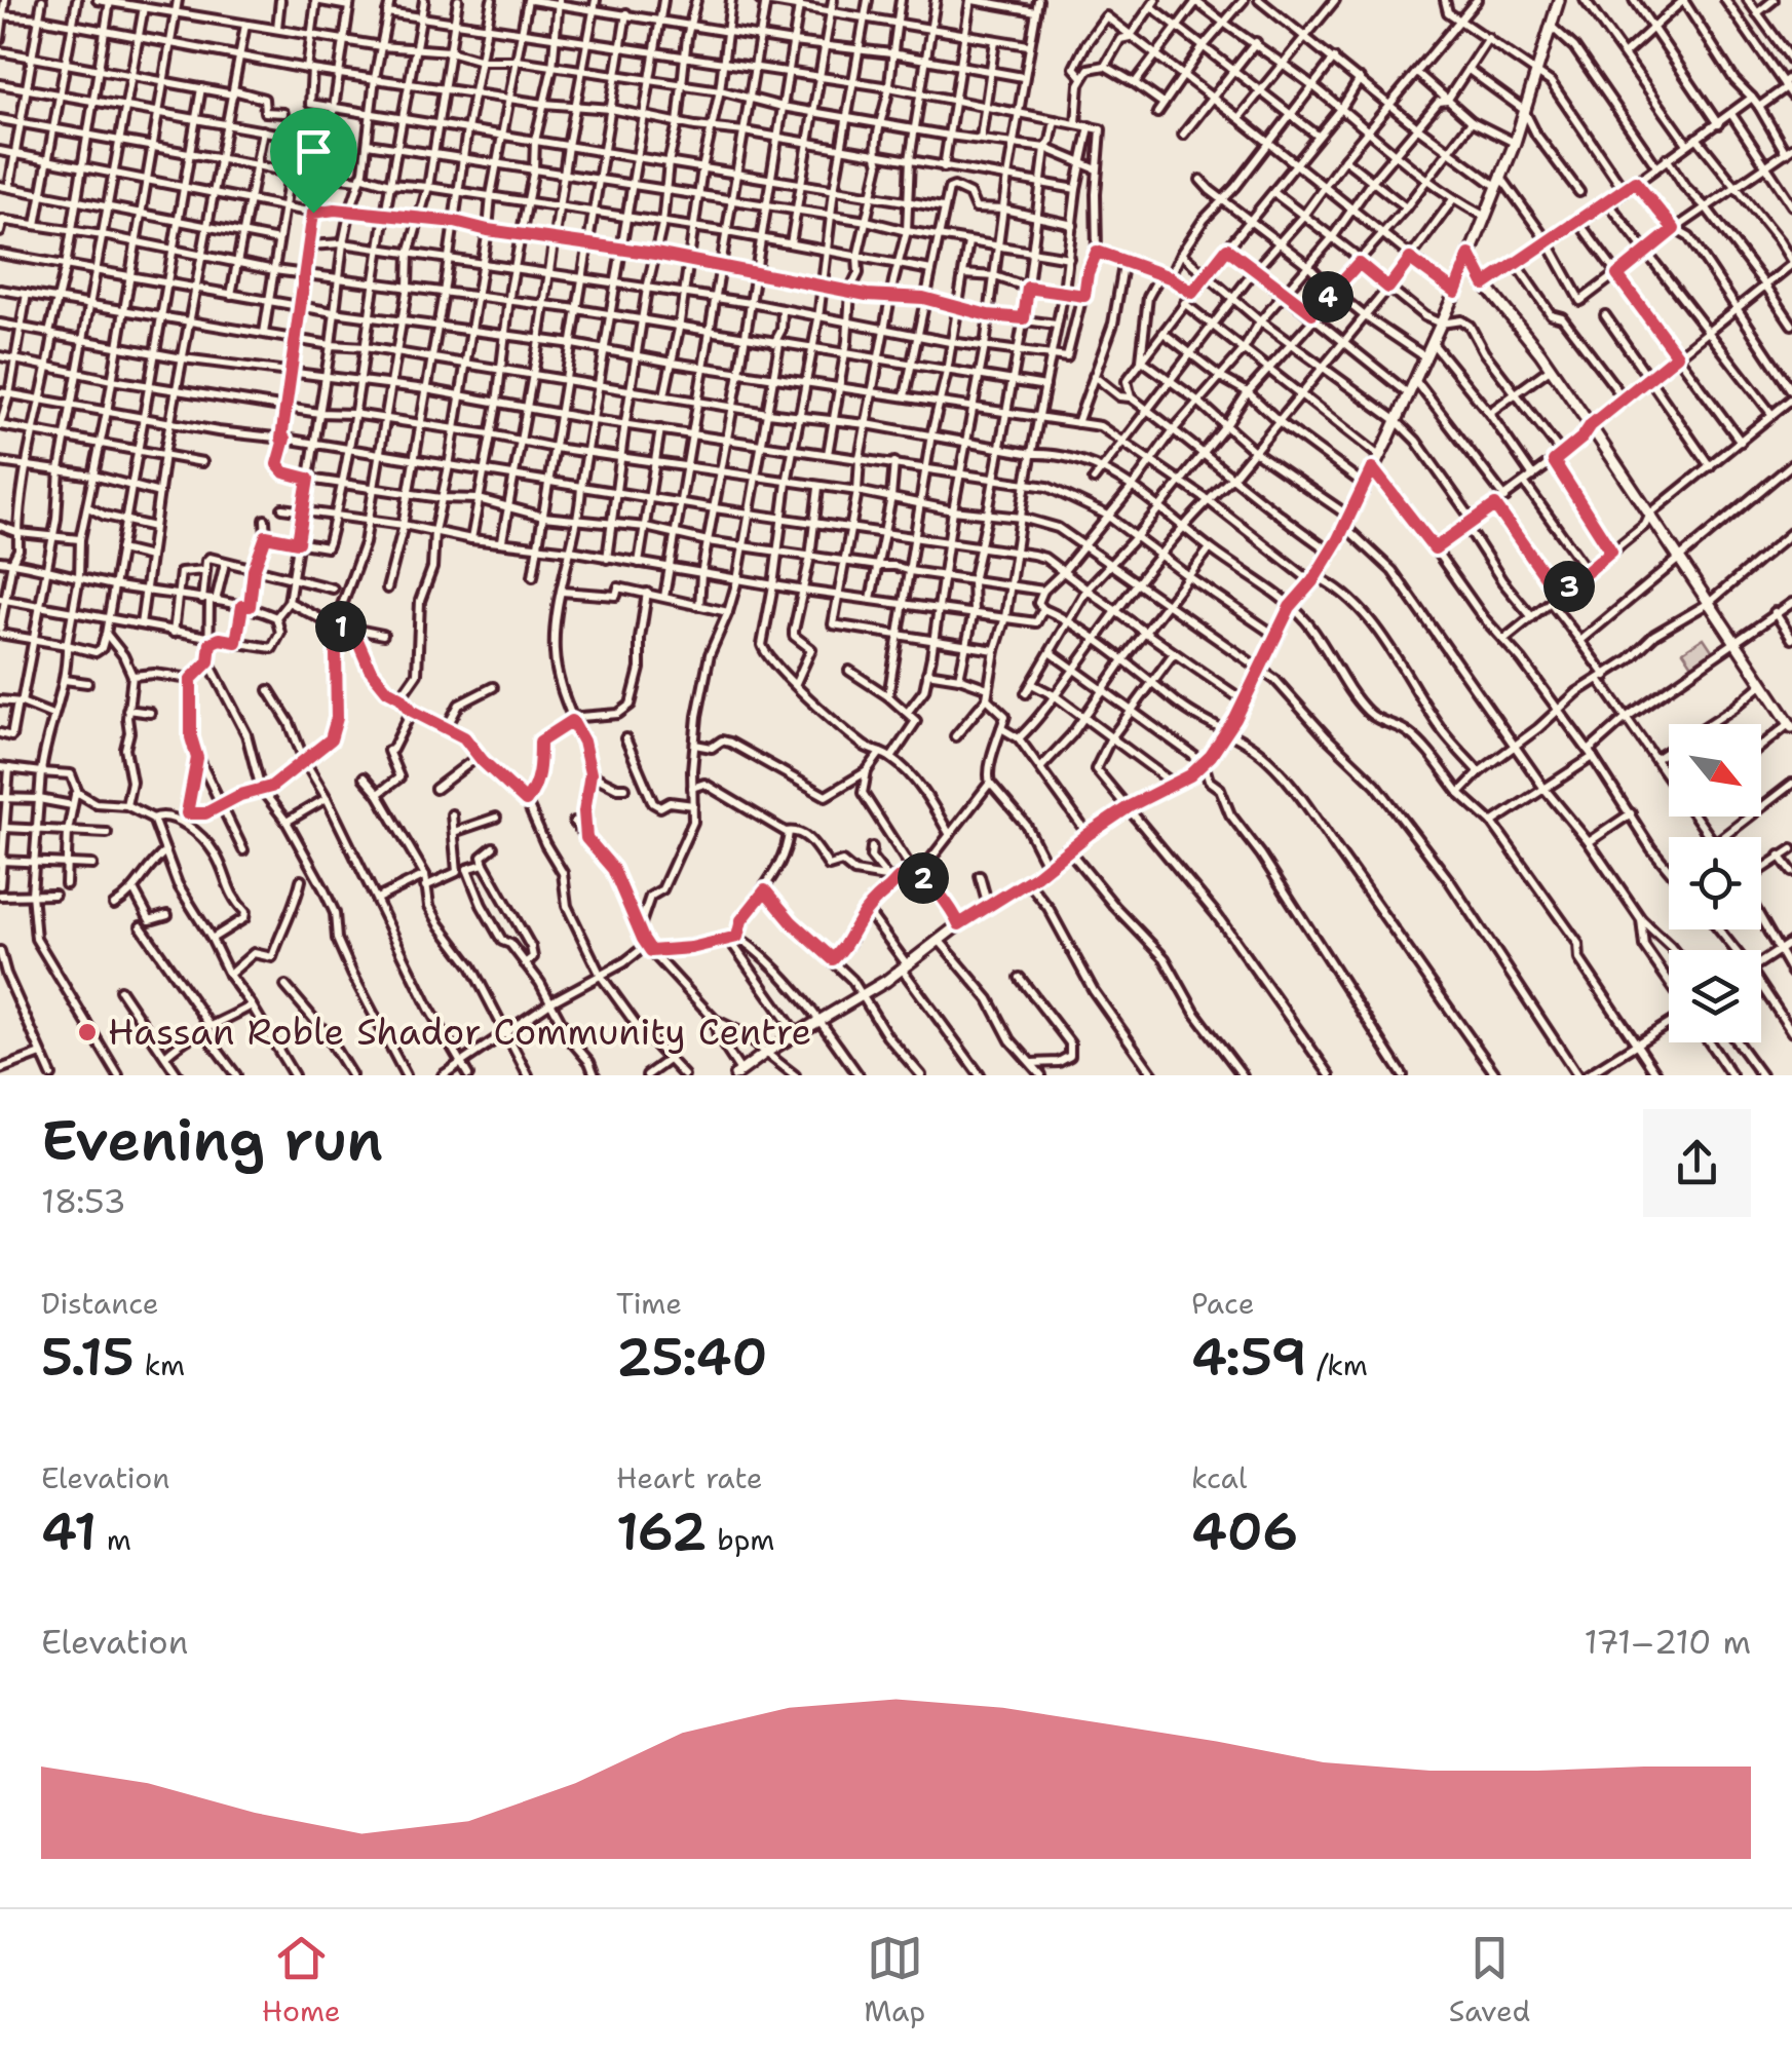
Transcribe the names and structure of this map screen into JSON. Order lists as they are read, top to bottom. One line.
{"places":["Hassan Roble Shador Community Centre"],"north":"bottom right","page":{"pins":["4","3","1","2"],"heading":["Evening run","18:53"],"stats":[["Distance","5.15 km"],["Time","25:40"],["Pace","4:59 /km"],["Elevation","41 m"],["Heart rate","162 bpm"],["kcal","406"]],"chart":["Elevation","171–210 m"],"tabs":["Home","Map","Saved"]}}
